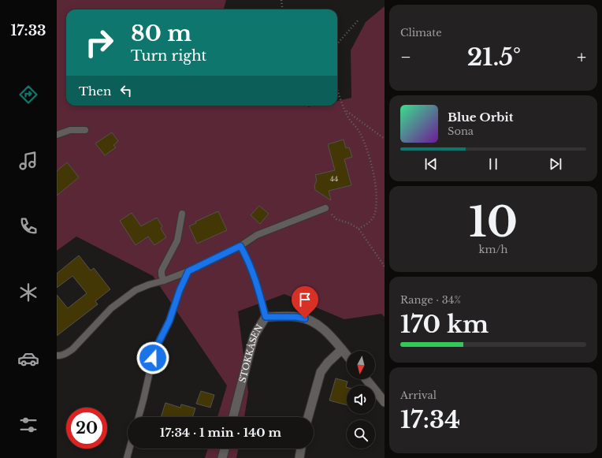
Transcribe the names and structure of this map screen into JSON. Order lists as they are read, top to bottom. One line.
{"streets":{"street":["STOKKÅSEN"]},"house_numbers":["44"],"north":"bottom","page":{"tabs":"17:33","tile":["Climate",["10","km/h"],["Range · 34%","170 km"],["Arrival","17:34"]],"turn":["80 m","Turn right"],"heat":["−","21.5°","+"],"then":"Then","song":["Blue Orbit","Sona"],"limit":"20","trip":"17:34 · 1 min · 140 m"}}
